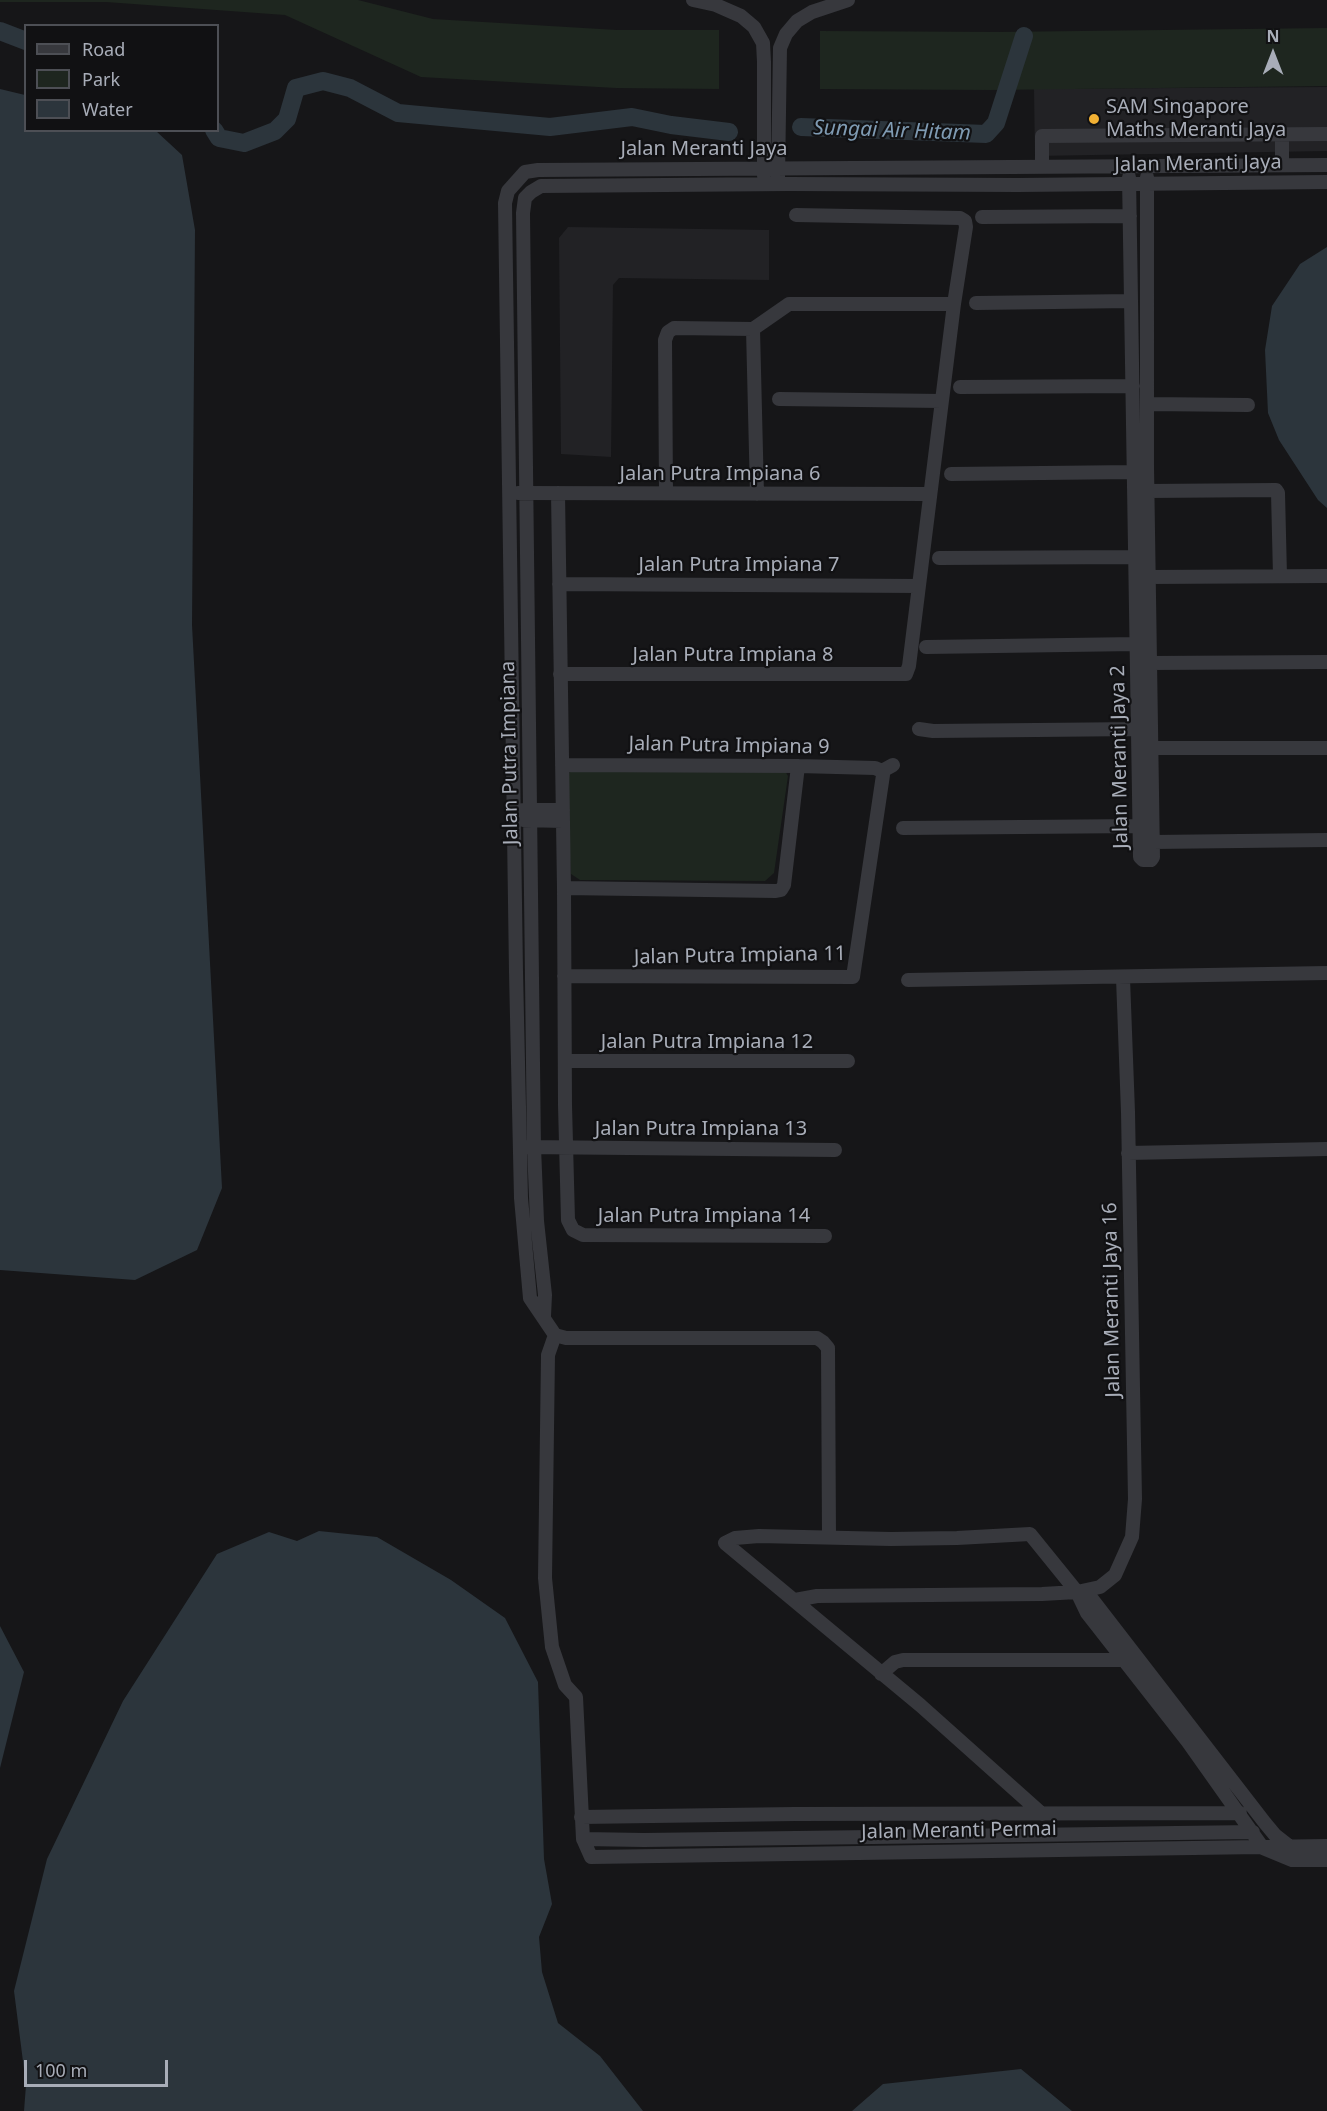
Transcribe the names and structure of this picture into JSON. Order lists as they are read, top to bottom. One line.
{"streets":{"street":["Jalan Meranti Jaya","Jalan Putra Impiana 6","Jalan Putra Impiana 7","Jalan Putra Impiana 8","Jalan Putra Impiana 9","Jalan Putra Impiana","Jalan Meranti Jaya 2","Jalan Putra Impiana 11","Jalan Putra Impiana 12","Jalan Putra Impiana 13","Jalan Putra Impiana 14","Jalan Meranti Jaya 16","Jalan Meranti Permai"]},"crossings":[["Jalan Meranti Jaya","Jalan Putra Impiana"],["Jalan Meranti Jaya","Jalan Meranti Jaya 2"],["Jalan Putra Impiana 6","Jalan Putra Impiana"],["Jalan Putra Impiana 7","Jalan Putra Impiana 8"],["Jalan Putra Impiana 9","Jalan Putra Impiana 11"],["Jalan Putra Impiana","Jalan Putra Impiana 13"],["Jalan Putra Impiana 13","Jalan Putra Impiana 14"]],"water":["Sungai Air Hitam"],"places":["SAM Singapore Maths Meranti Jaya"],"legend":["Road","Park","Water"],"scale_bar":"100 m","north":"top"}
